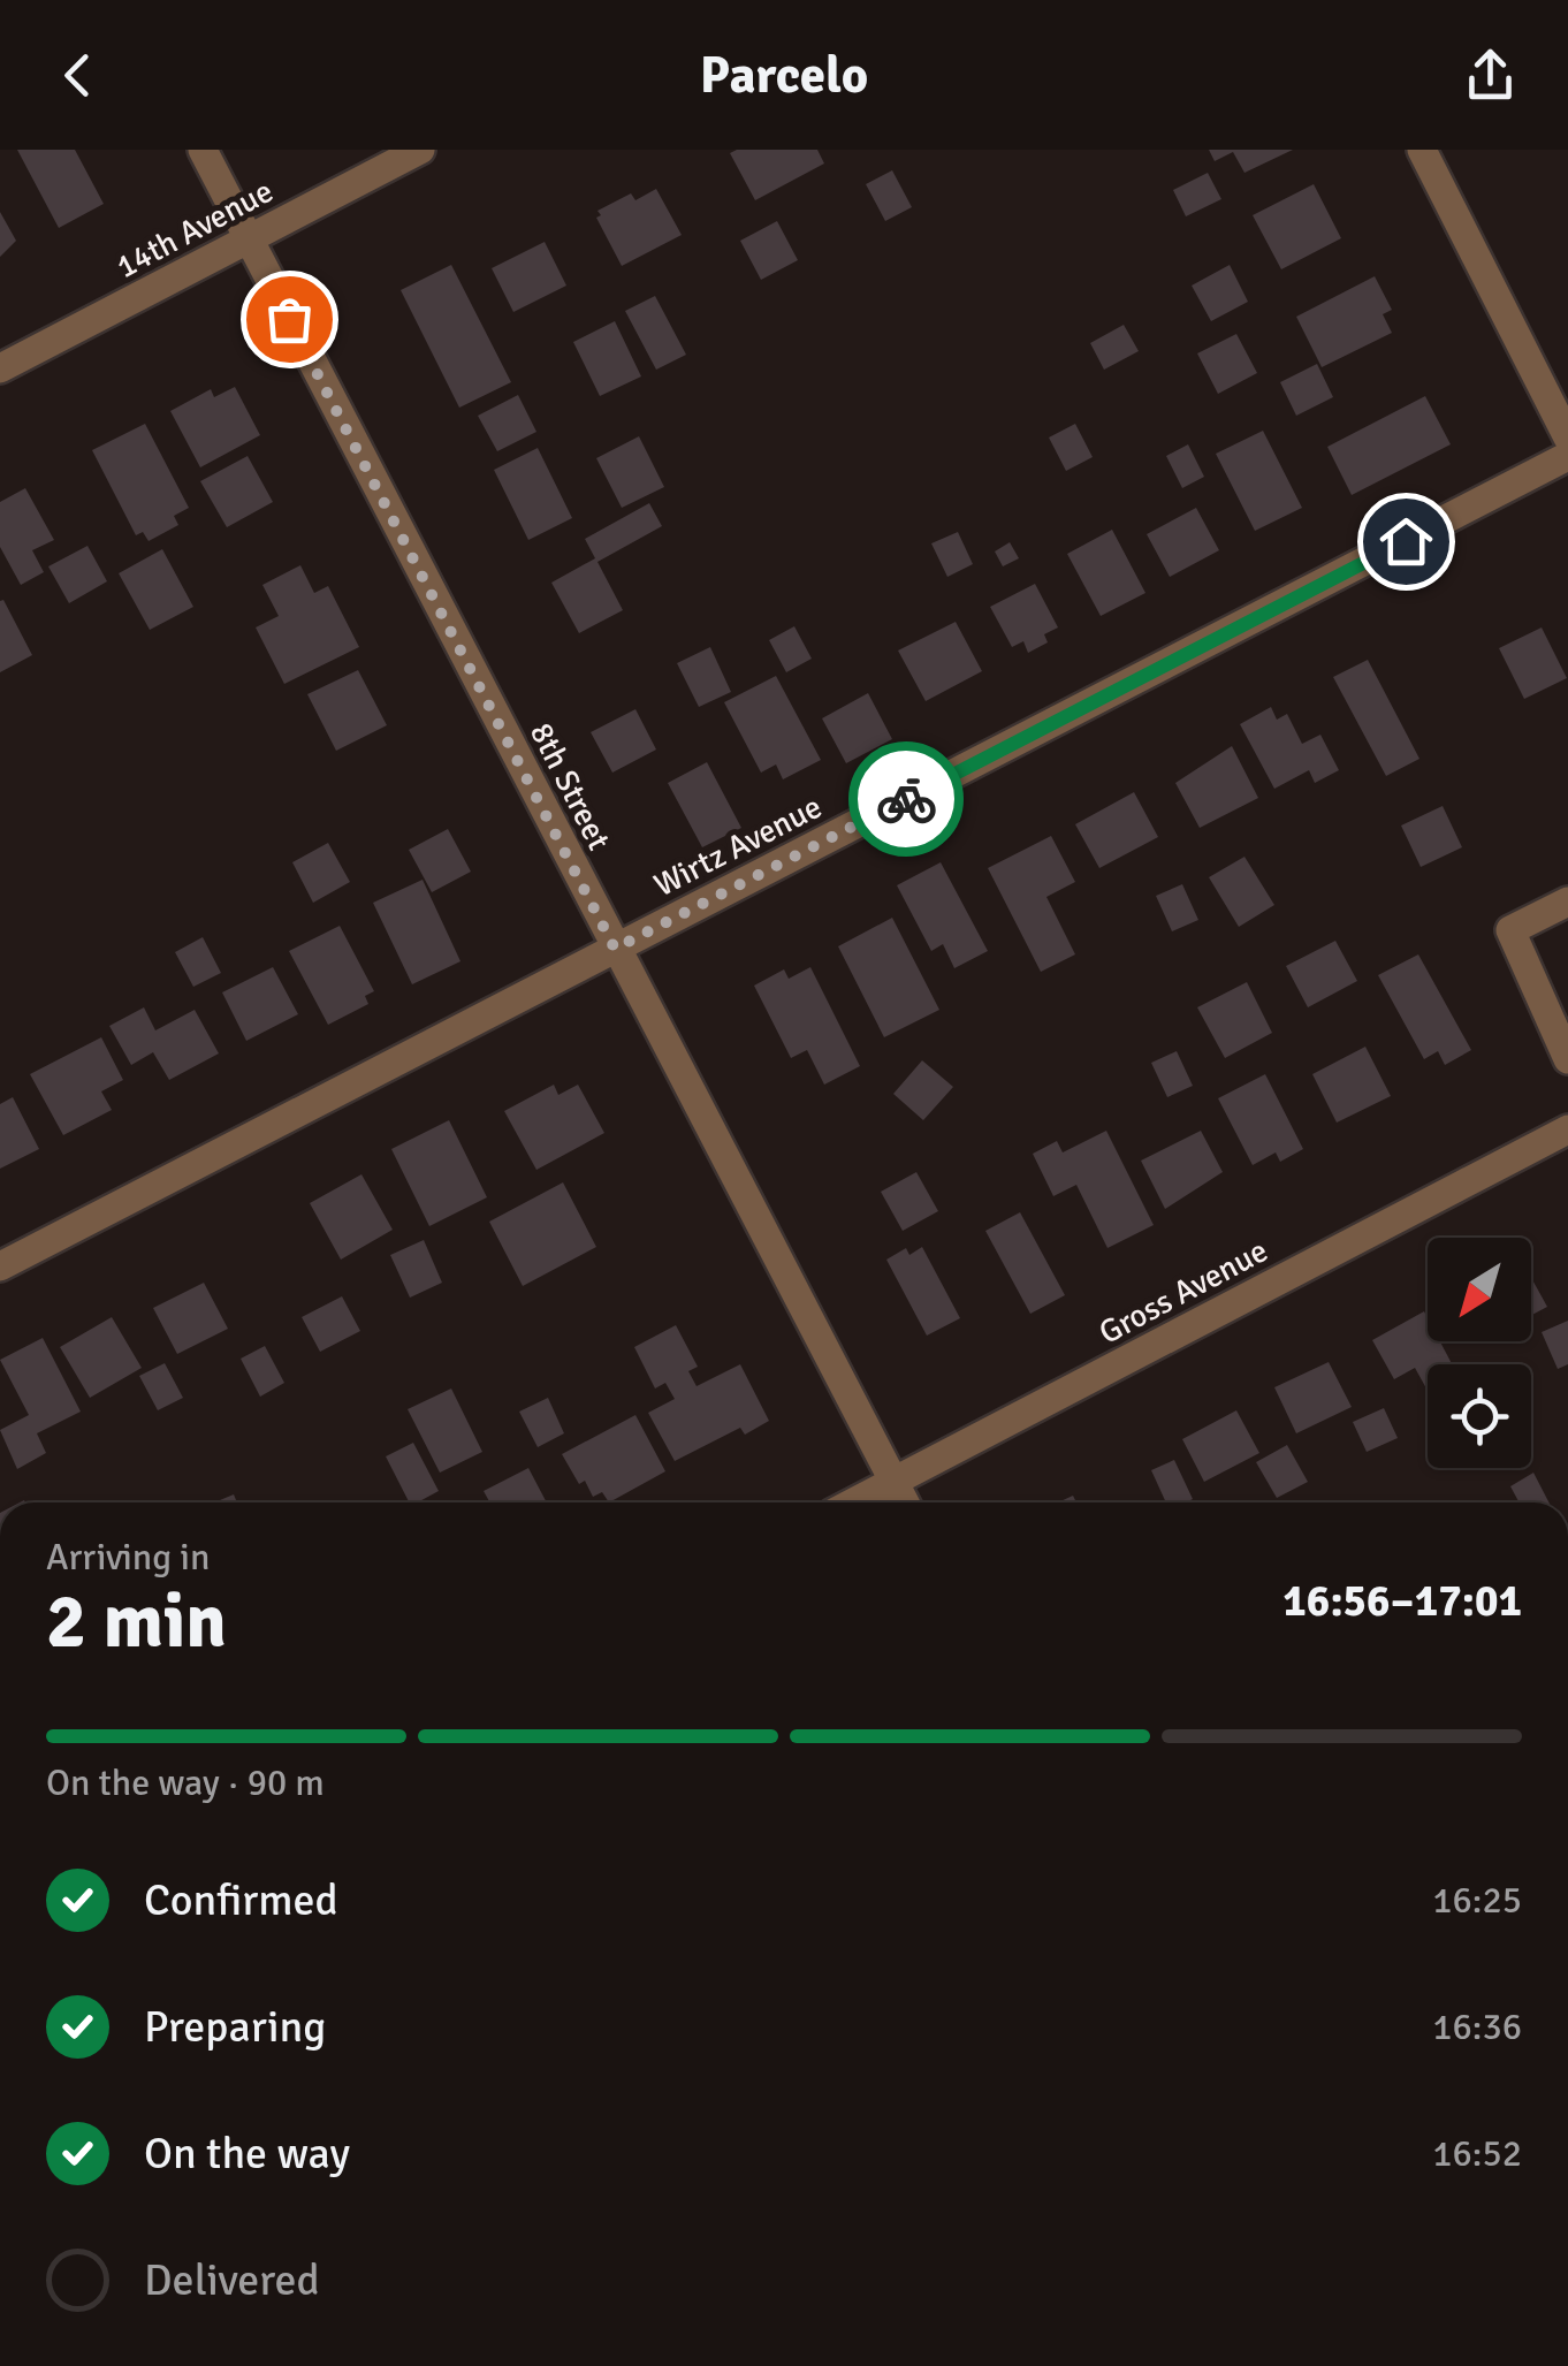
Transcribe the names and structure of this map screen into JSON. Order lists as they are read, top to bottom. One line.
{"streets":{"street":["14th Avenue","8th Street","Wirtz Avenue","Gross Avenue"]},"crossings":[["14th Avenue","8th Street"],["8th Street","Wirtz Avenue"],["8th Street","Gross Avenue"]],"north":"bottom left","page":{"header":"Parcelo","heading":["2 min","Arriving in","16:56–17:01"],"bar":"On the way · 90 m","list":[["Confirmed","16:25"],["Preparing","16:36"],["On the way","16:52"],"Delivered"]}}
